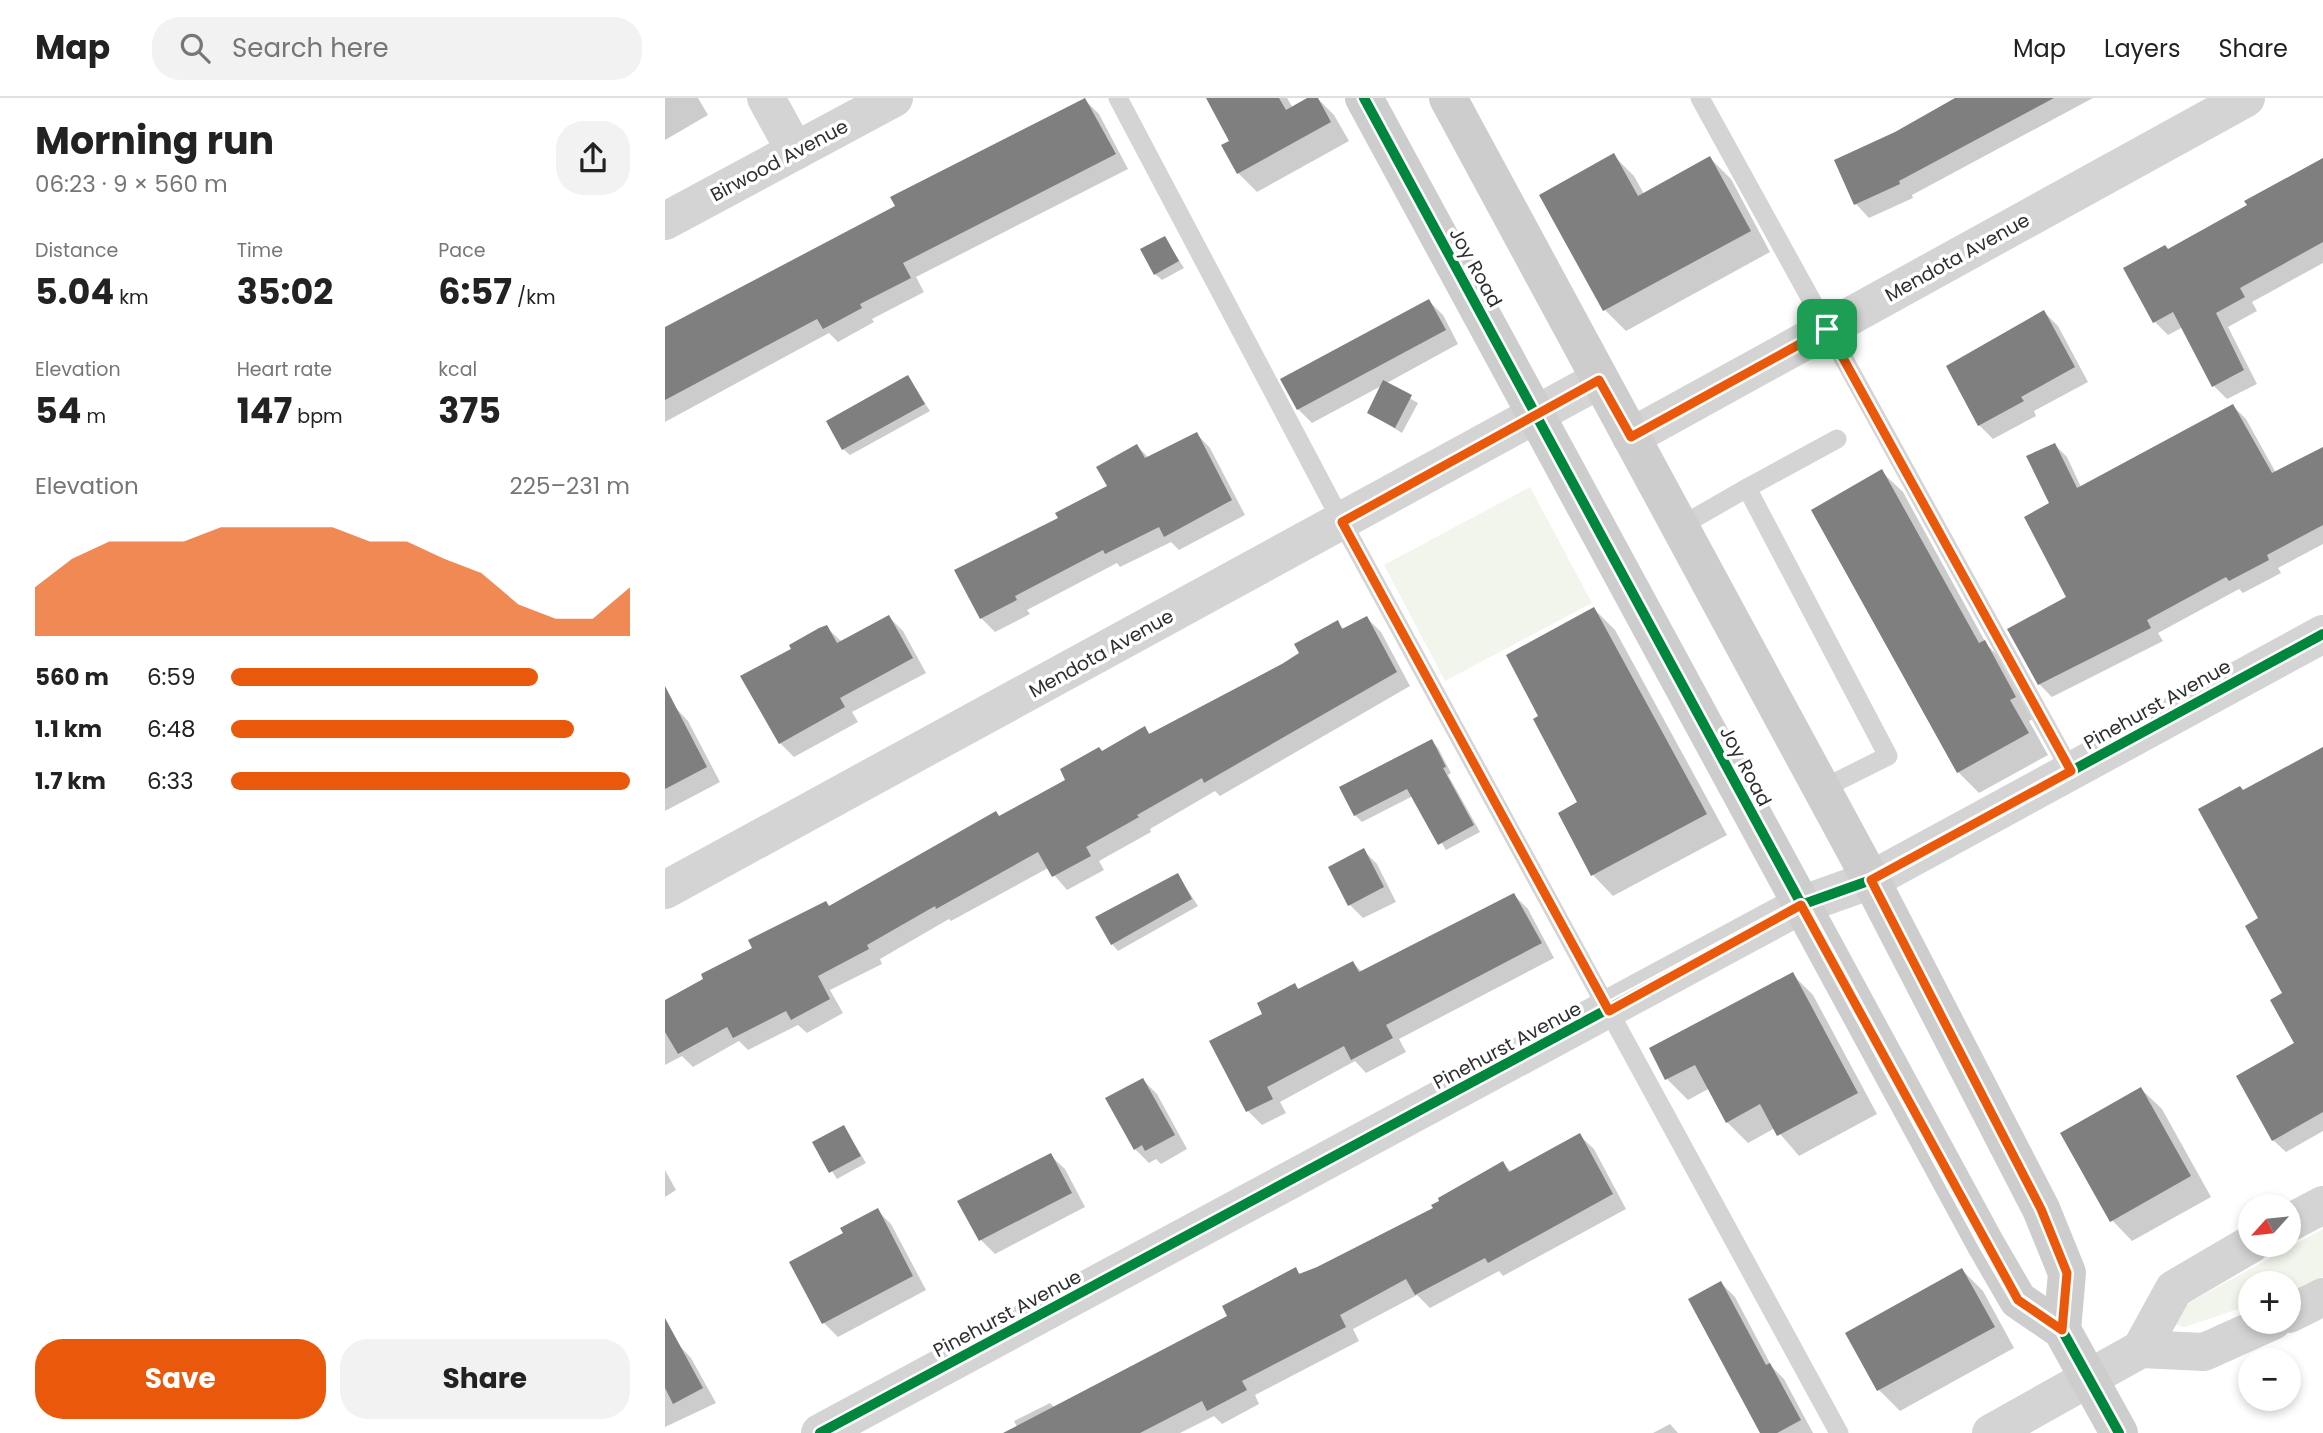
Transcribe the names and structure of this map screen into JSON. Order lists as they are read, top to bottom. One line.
{"streets":{"street":["Birwood Avenue","Mendota Avenue","Joy Road","Pinehurst Avenue"]},"crossings":[["Mendota Avenue","Joy Road"],["Joy Road","Pinehurst Avenue"]],"north":"bottom left","page":{"header":"Map","search":"Search here","nav":["Map","Layers","Share"],"heading":["Morning run","06:23 · 9 × 560 m"],"stats":[["Distance","5.04 km"],["Time","35:02"],["Pace","6:57 /km"],["Elevation","54 m"],["Heart rate","147 bpm"],["kcal","375"]],"chart":["Elevation","225–231 m"],"list":[{"name":"560 m","note":"6:59"},{"name":"1.1 km","note":"6:48"},{"name":"1.7 km","note":"6:33"}],"map_buttons":["+","−"],"buttons":["Save","Share"]}}
